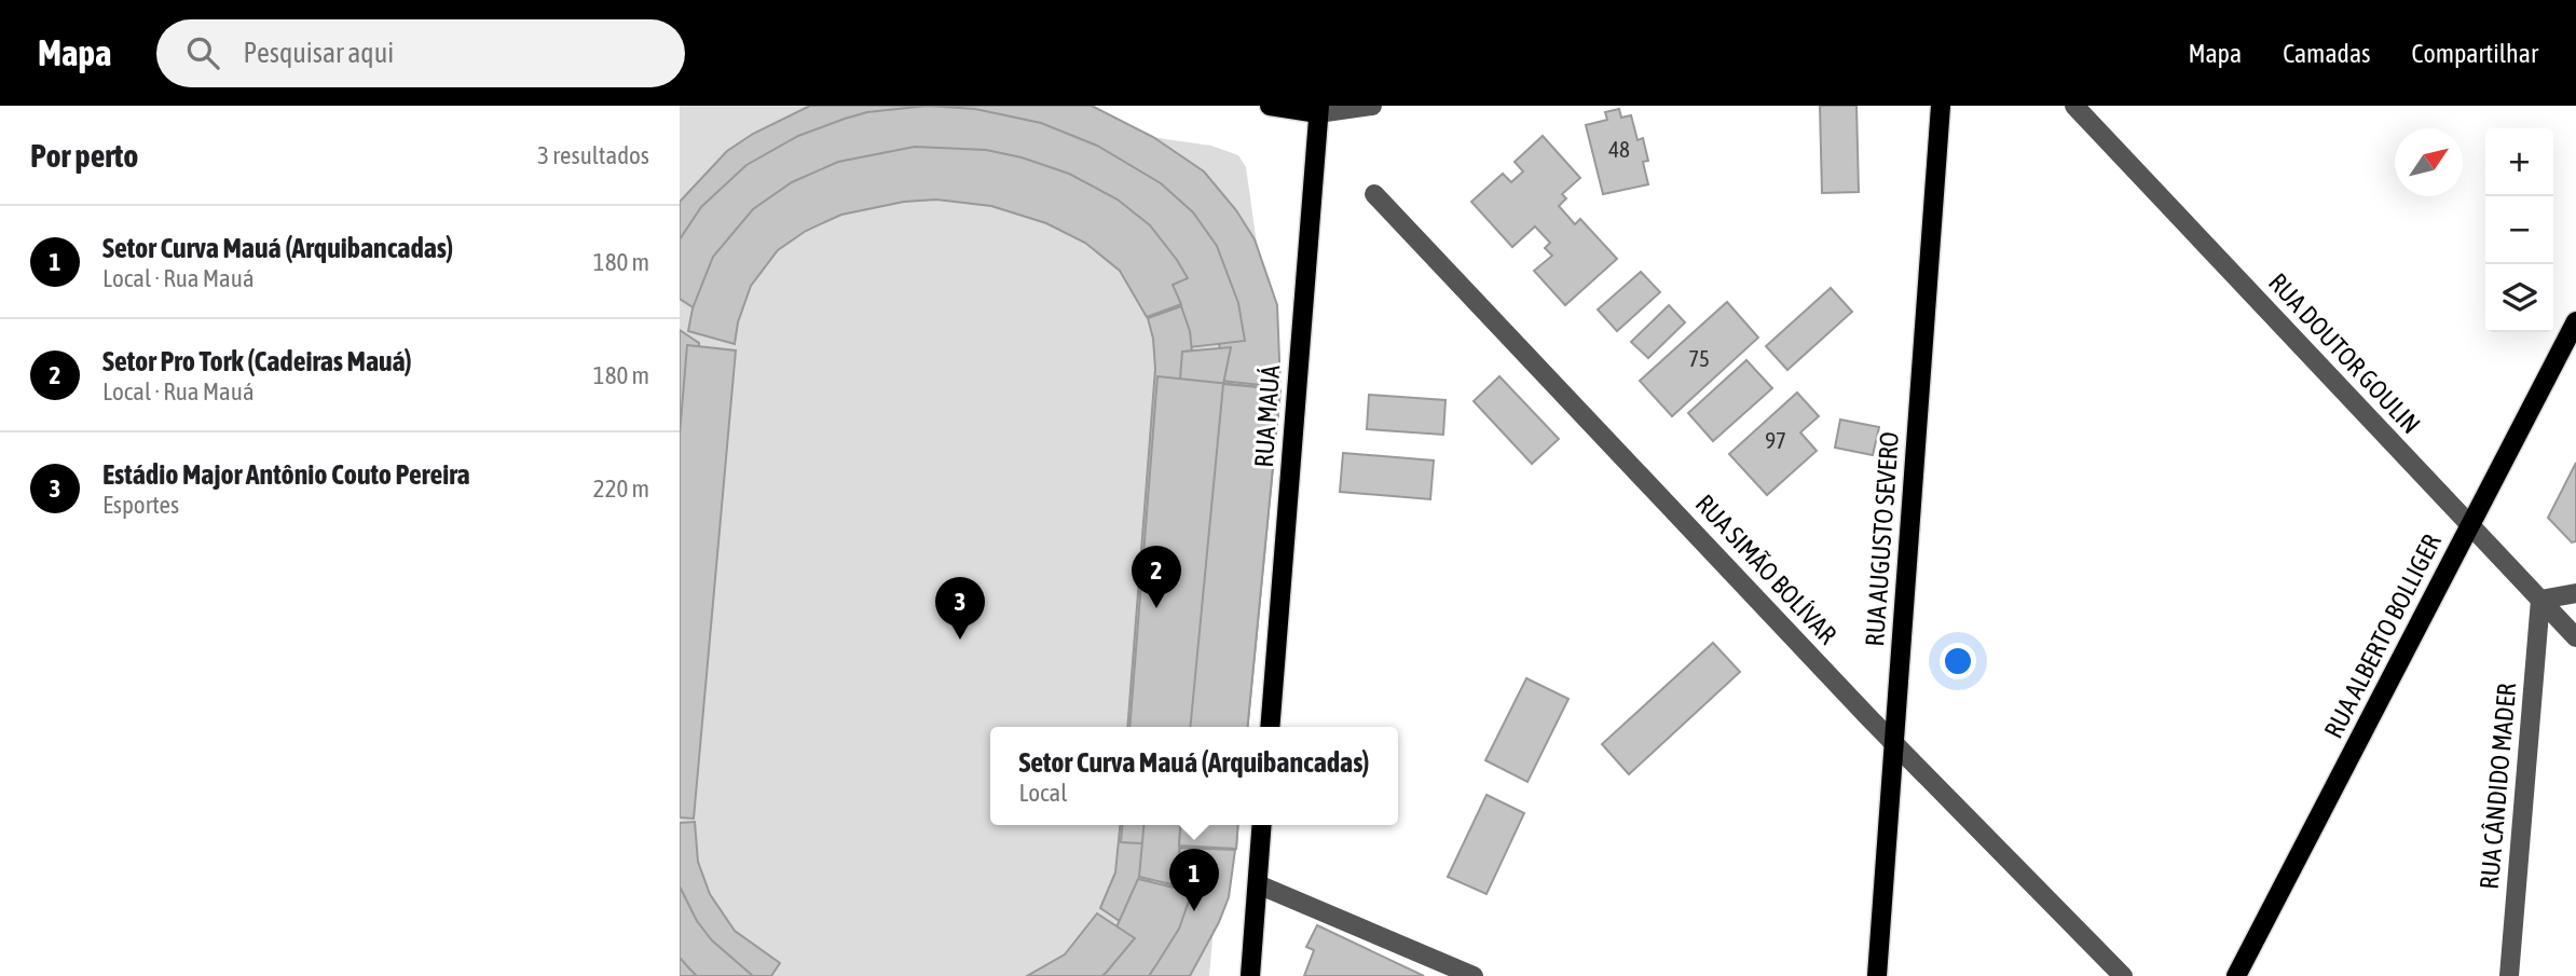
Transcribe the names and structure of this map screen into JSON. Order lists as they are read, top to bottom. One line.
{"streets":{"main road":["RUA MAUÁ","RUA AUGUSTO SEVERO","RUA ALBERTO BOLLIGER"],"street":["RUA DOUTOR GOULIN","RUA SIMÃO BOLÍVAR","RUA CÂNDIDO MADER"]},"crossings":[["RUA DOUTOR GOULIN","RUA ALBERTO BOLLIGER"],["RUA DOUTOR GOULIN","RUA CÂNDIDO MADER"],["RUA AUGUSTO SEVERO","RUA SIMÃO BOLÍVAR"]],"house_numbers":["48","75","97"],"north":"top right","page":{"header":"Mapa","search":"Pesquisar aqui","nav":["Mapa","Camadas","Compartilhar"],"heading":["Por perto","3 resultados"],"map_buttons":["+","−"],"list":[{"mark":"1","name":"Setor Curva Mauá (Arquibancadas)","note":"Local · Rua Mauá","value":"180 m"},{"mark":"2","name":"Setor Pro Tork (Cadeiras Mauá)","note":"Local · Rua Mauá","value":"180 m"},{"mark":"3","name":"Estádio Major Antônio Couto Pereira","note":"Esportes","value":"220 m"}],"pins":["2","3","1"],"popup":["Setor Curva Mauá (Arquibancadas)","Local"]}}
